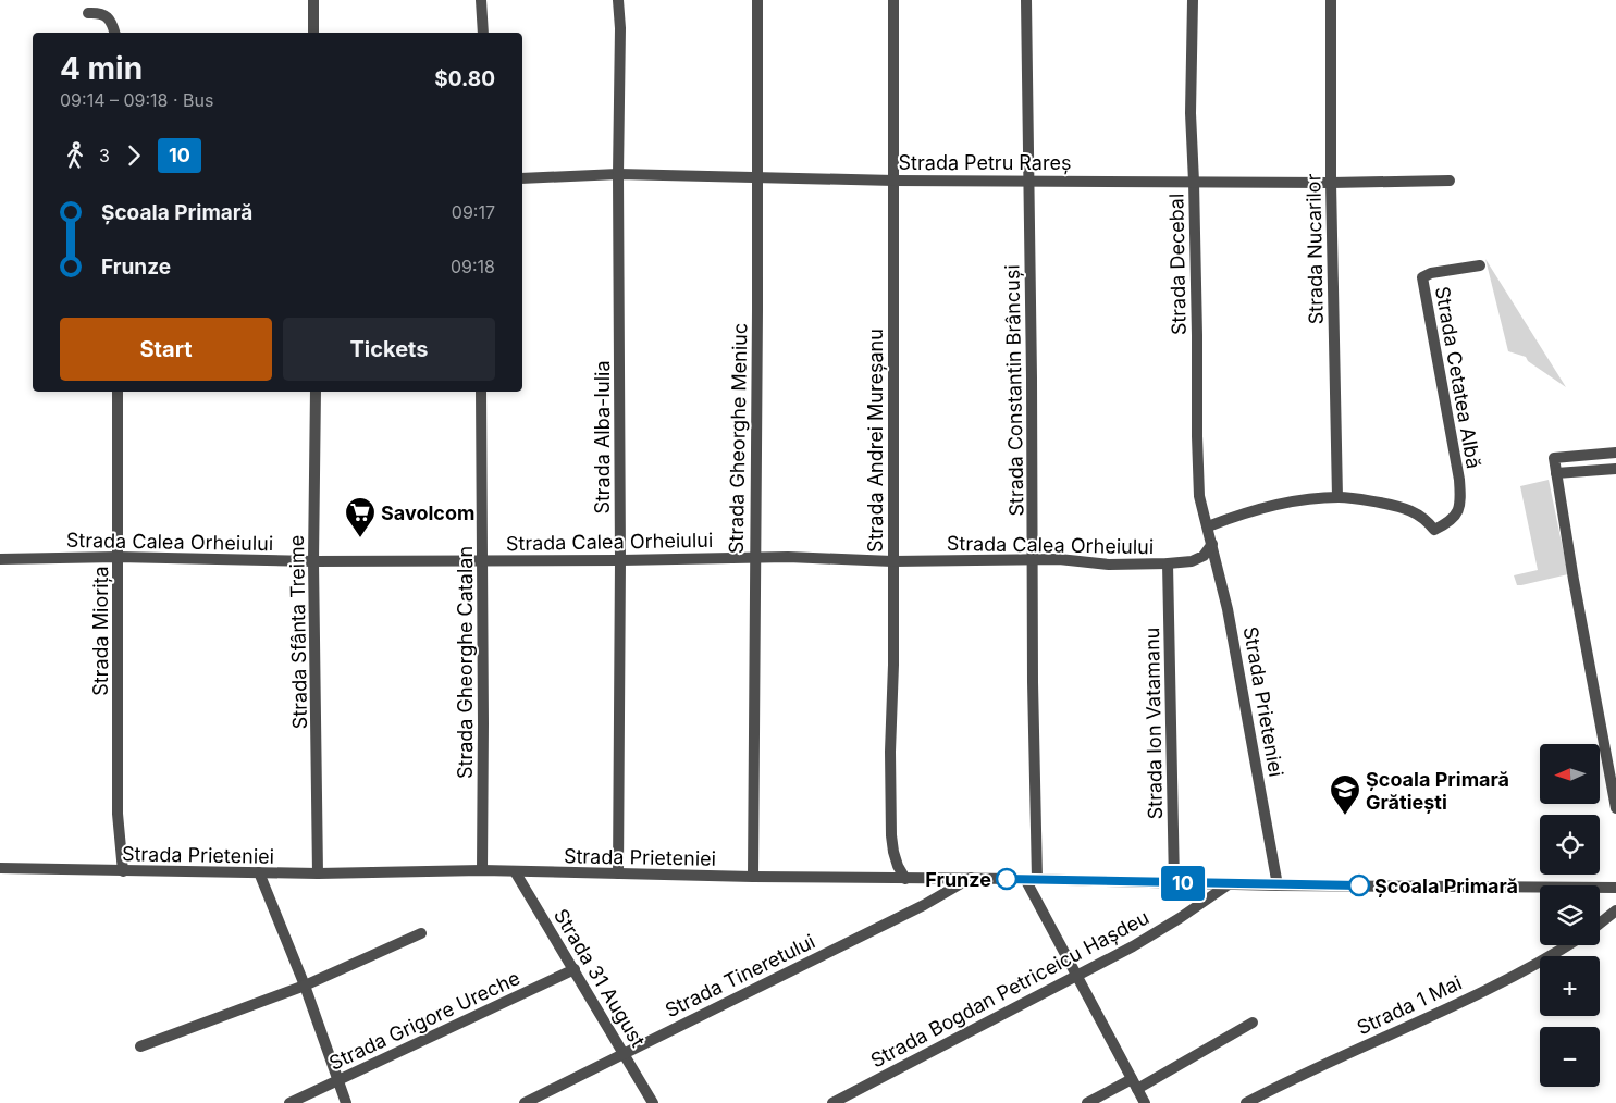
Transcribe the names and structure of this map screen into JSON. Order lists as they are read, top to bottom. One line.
{"streets":{"street":["Strada Petru Rareș","Strada Nucarilor","Strada Decebal","Strada Cetatea Albă","Strada Constantin Brâncuși","Strada Alba-Iulia","Strada Gheorghe Meniuc","Strada Andrei Mureșanu","Strada Calea Orheiului","Strada Miorița","Strada Sfânta Treime","Strada Gheorghe Catalan","Strada Prieteniei","Strada Ion Vatamanu","Strada Tineretului","Strada 31 August","Strada Bogdan Petriceicu Hașdeu","Strada 1 Mai","Strada Grigore Ureche"]},"crossings":[["Strada Petru Rareș","Strada Nucarilor"],["Strada Petru Rareș","Strada Decebal"],["Strada Petru Rareș","Strada Constantin Brâncuși"],["Strada Petru Rareș","Strada Alba-Iulia"],["Strada Petru Rareș","Strada Gheorghe Meniuc"],["Strada Petru Rareș","Strada Andrei Mureșanu"],["Strada Nucarilor","Strada Cetatea Albă"],["Strada Decebal","Strada Prieteniei"],["Strada Constantin Brâncuși","Strada Calea Orheiului"],["Strada Constantin Brâncuși","Strada Prieteniei"],["Strada Alba-Iulia","Strada Calea Orheiului"],["Strada Alba-Iulia","Strada Prieteniei"],["Strada Gheorghe Meniuc","Strada Calea Orheiului"],["Strada Gheorghe Meniuc","Strada Prieteniei"],["Strada Andrei Mureșanu","Strada Calea Orheiului"],["Strada Andrei Mureșanu","Strada Prieteniei"],["Strada Calea Orheiului","Strada Miorița"],["Strada Calea Orheiului","Strada Sfânta Treime"],["Strada Calea Orheiului","Strada Gheorghe Catalan"],["Strada Calea Orheiului","Strada Prieteniei"],["Strada Calea Orheiului","Strada Ion Vatamanu"],["Strada Miorița","Strada Prieteniei"],["Strada Sfânta Treime","Strada Prieteniei"],["Strada Gheorghe Catalan","Strada Prieteniei"],["Strada Prieteniei","Strada Ion Vatamanu"],["Strada Prieteniei","Strada Tineretului"],["Strada Prieteniei","Strada 31 August"],["Strada Prieteniei","Strada Bogdan Petriceicu Hașdeu"],["Strada Tineretului","Strada 31 August"],["Strada 31 August","Strada Grigore Ureche"]],"places":{"supermarket":["Savolcom"],"school or university":["Școala Primară Grătiești"],"other":["Frunze","Școala Primară"]},"lines":["bus line 10"],"north":"left","page":{"on_map":"10","heading":["4 min","09:14 – 09:18 · Bus","$0.80"],"legs":["3","10"],"list":[{"name":"Școala Primară","value":"09:17"},{"name":"Frunze","value":"09:18"}],"buttons":["Start","Tickets"],"map_buttons":["+","−"]}}
